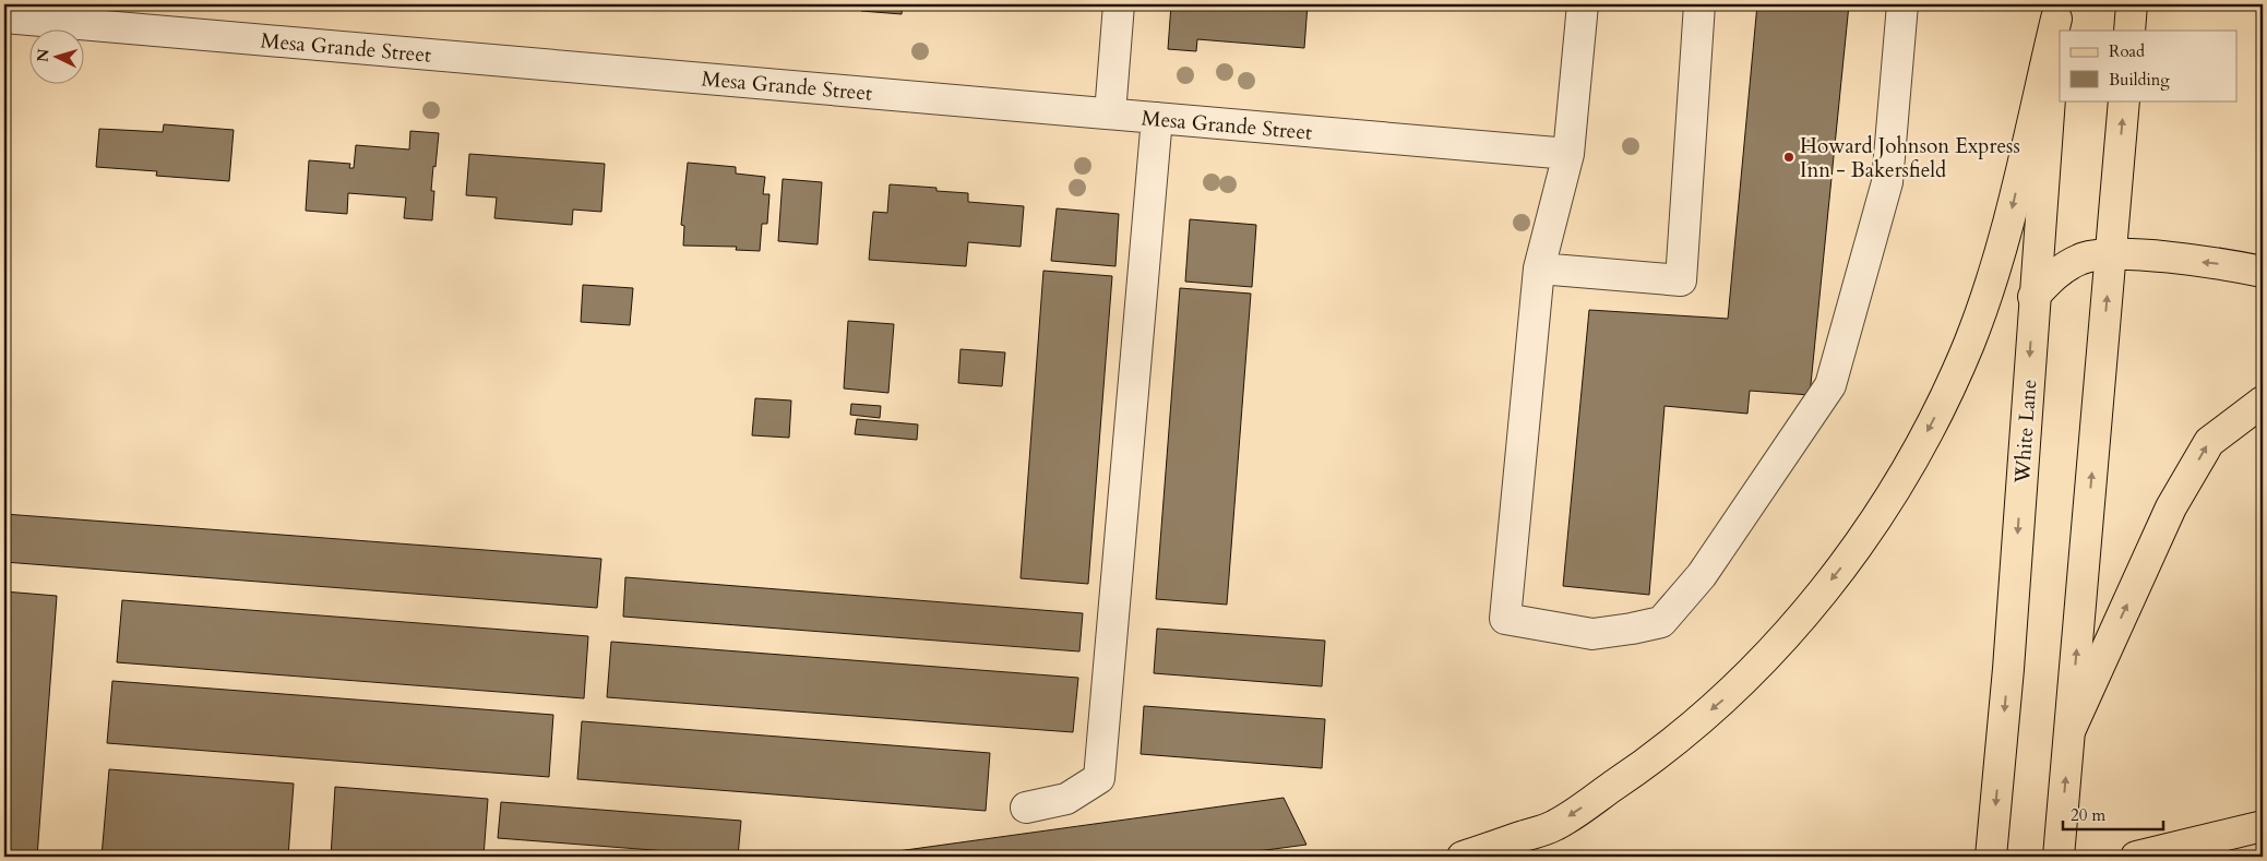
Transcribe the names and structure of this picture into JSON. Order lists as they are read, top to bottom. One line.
{"streets":{"main road":["White Lane"],"street":["Mesa Grande Street"]},"places":["Howard Johnson Express Inn - Bakersfield"],"legend":["Road","Building"],"scale_bar":"20 m","north":"left"}
